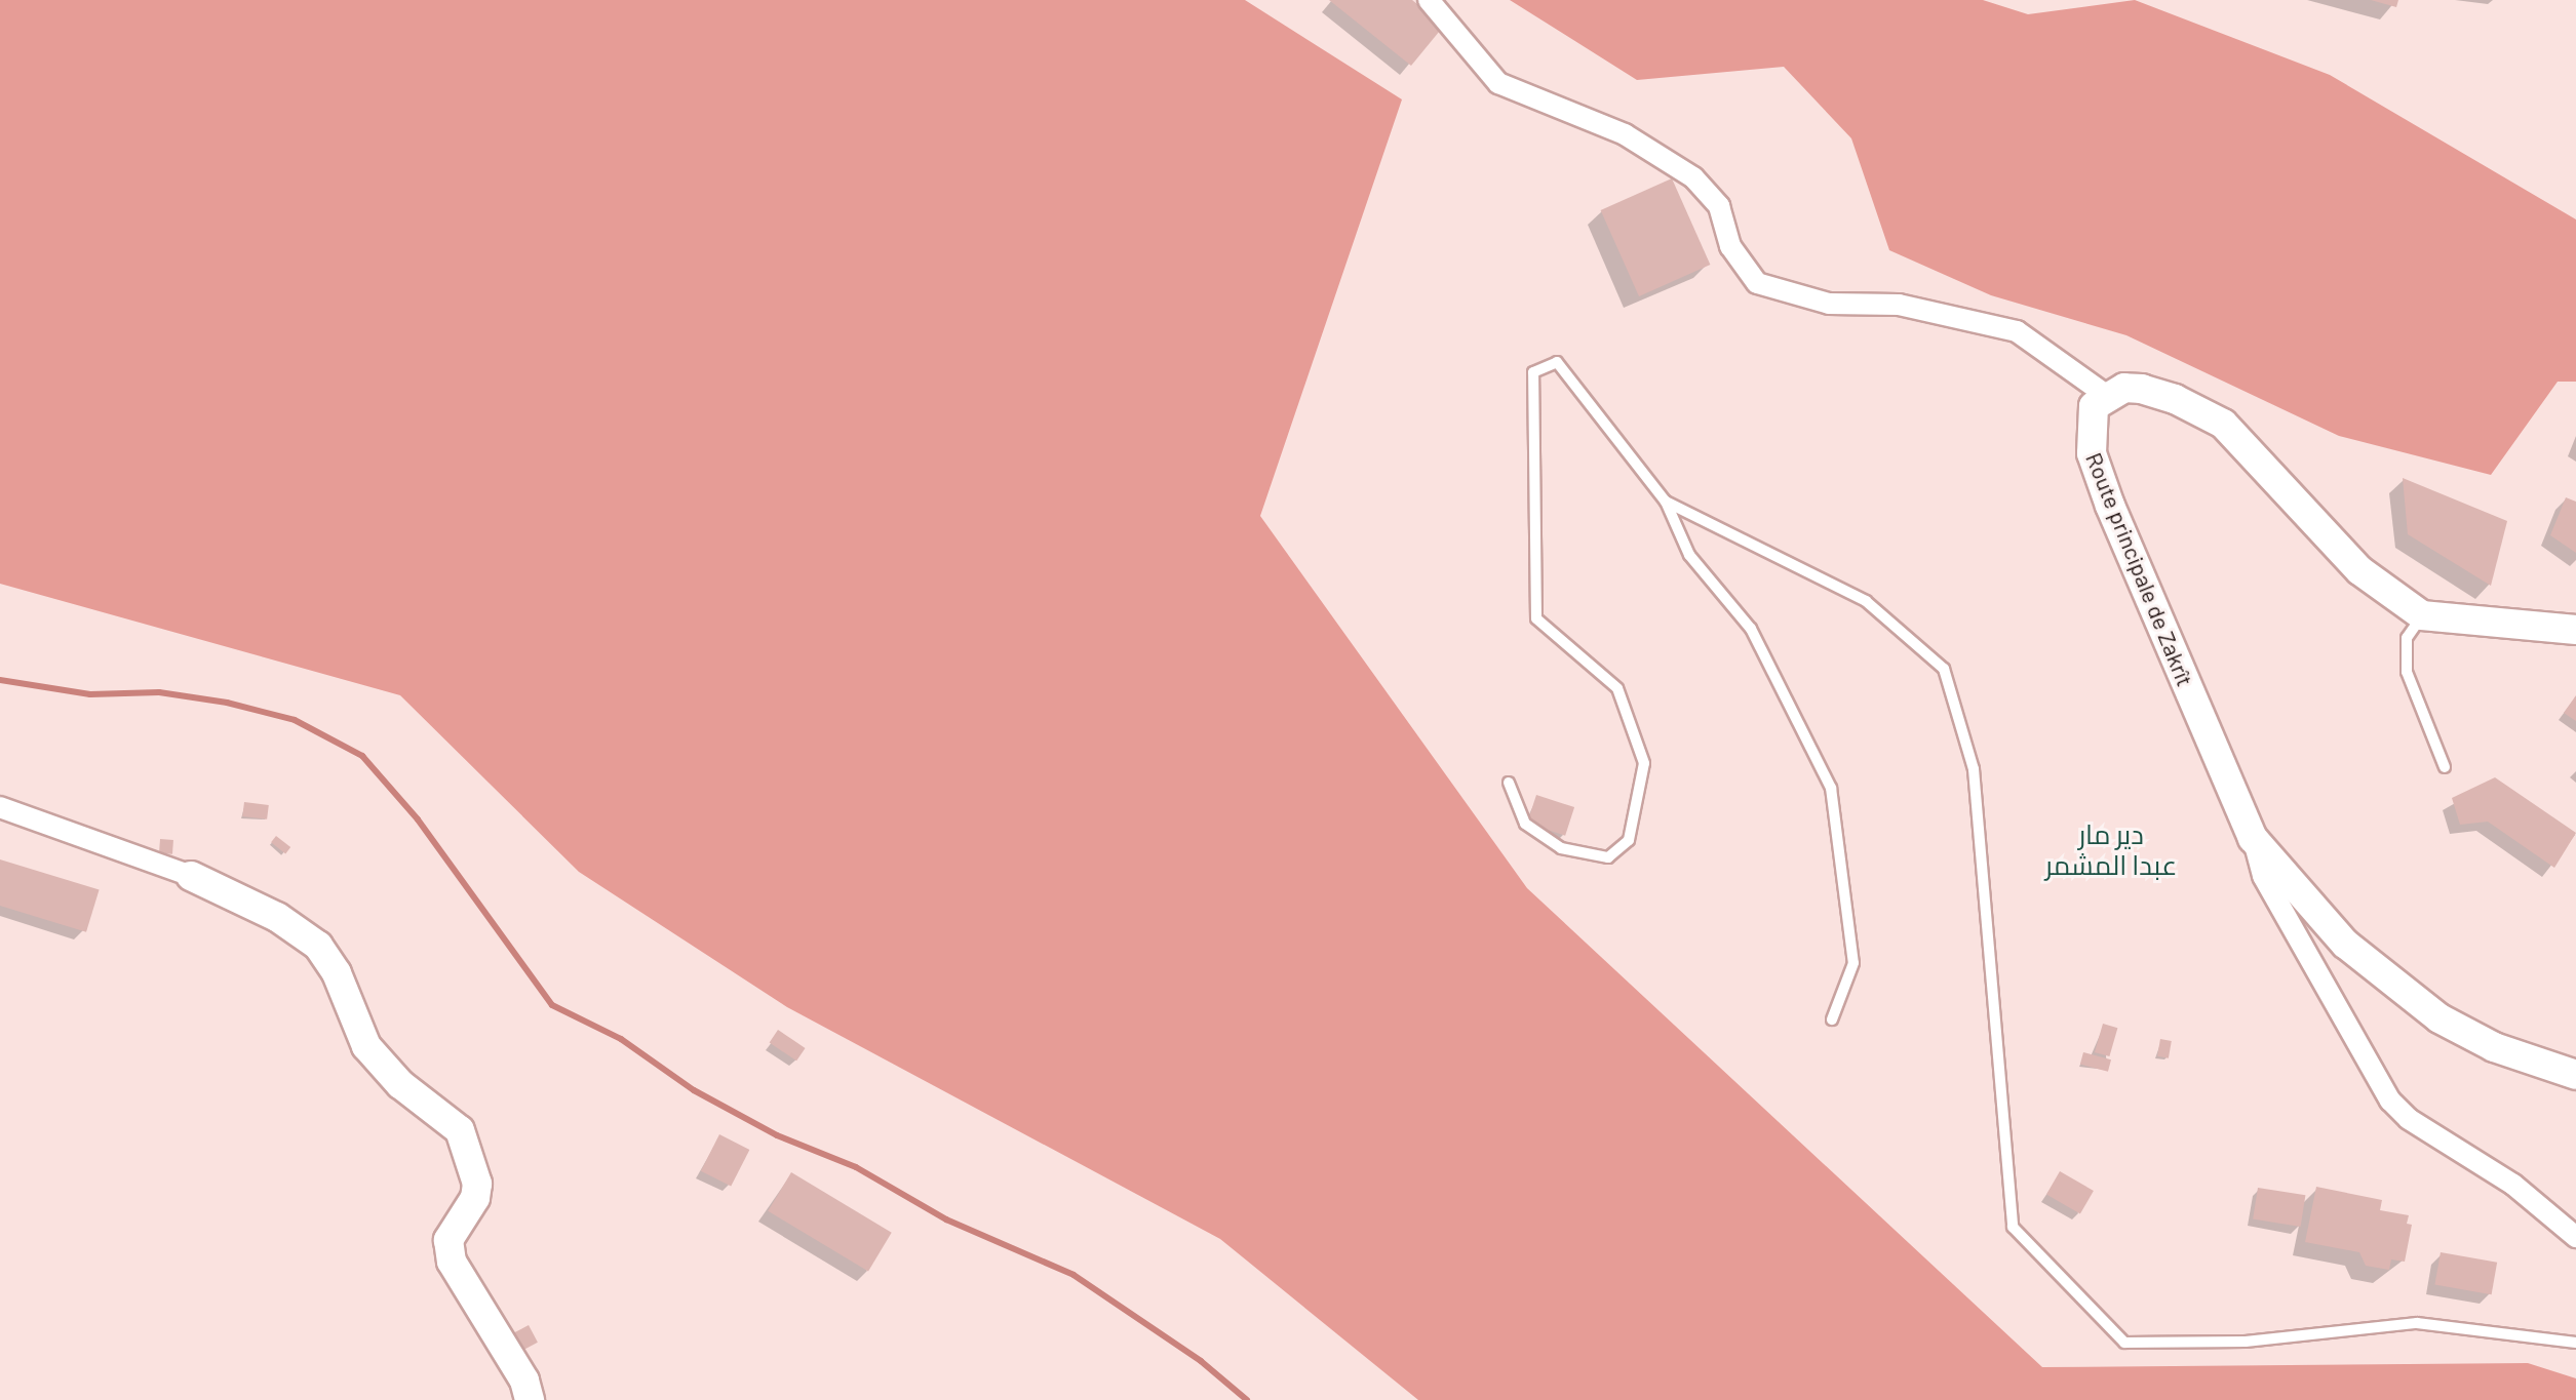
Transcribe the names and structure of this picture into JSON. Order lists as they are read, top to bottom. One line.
{"streets":{"street":["Route principale de Zakrît"]},"districts":["دير مار عبدا المشمر"]}
